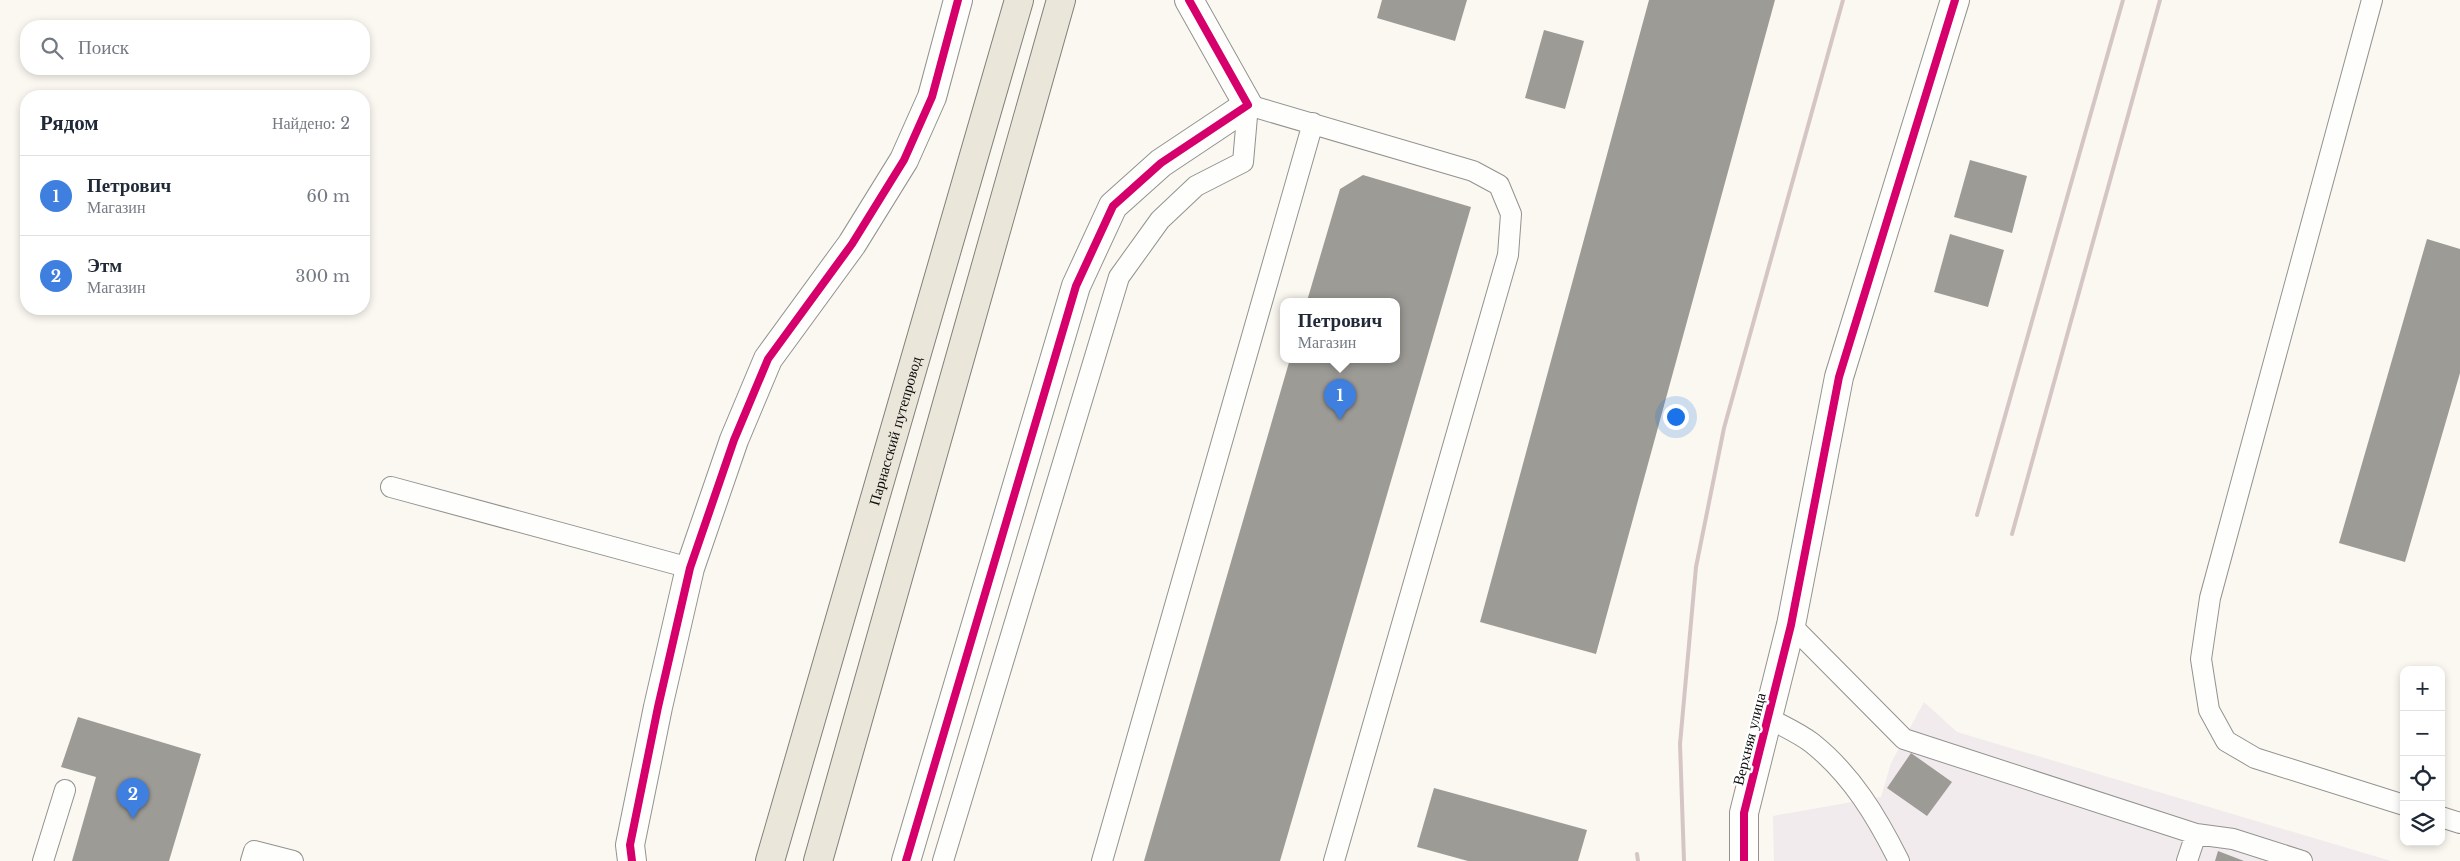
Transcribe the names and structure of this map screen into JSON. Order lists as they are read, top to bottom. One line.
{"streets":{"main road":["Парнасский путепровод"],"street":["Верхняя улица"]},"page":{"search":"Поиск","heading":["Рядом","Найдено: 2"],"list":[{"mark":"1","name":"Петрович","note":"Магазин","value":"60 m"},{"mark":"2","name":"Этм","note":"Магазин","value":"300 m"}],"popup":["Петрович","Магазин"],"pins":["1","2"],"map_buttons":["+","−"]}}
